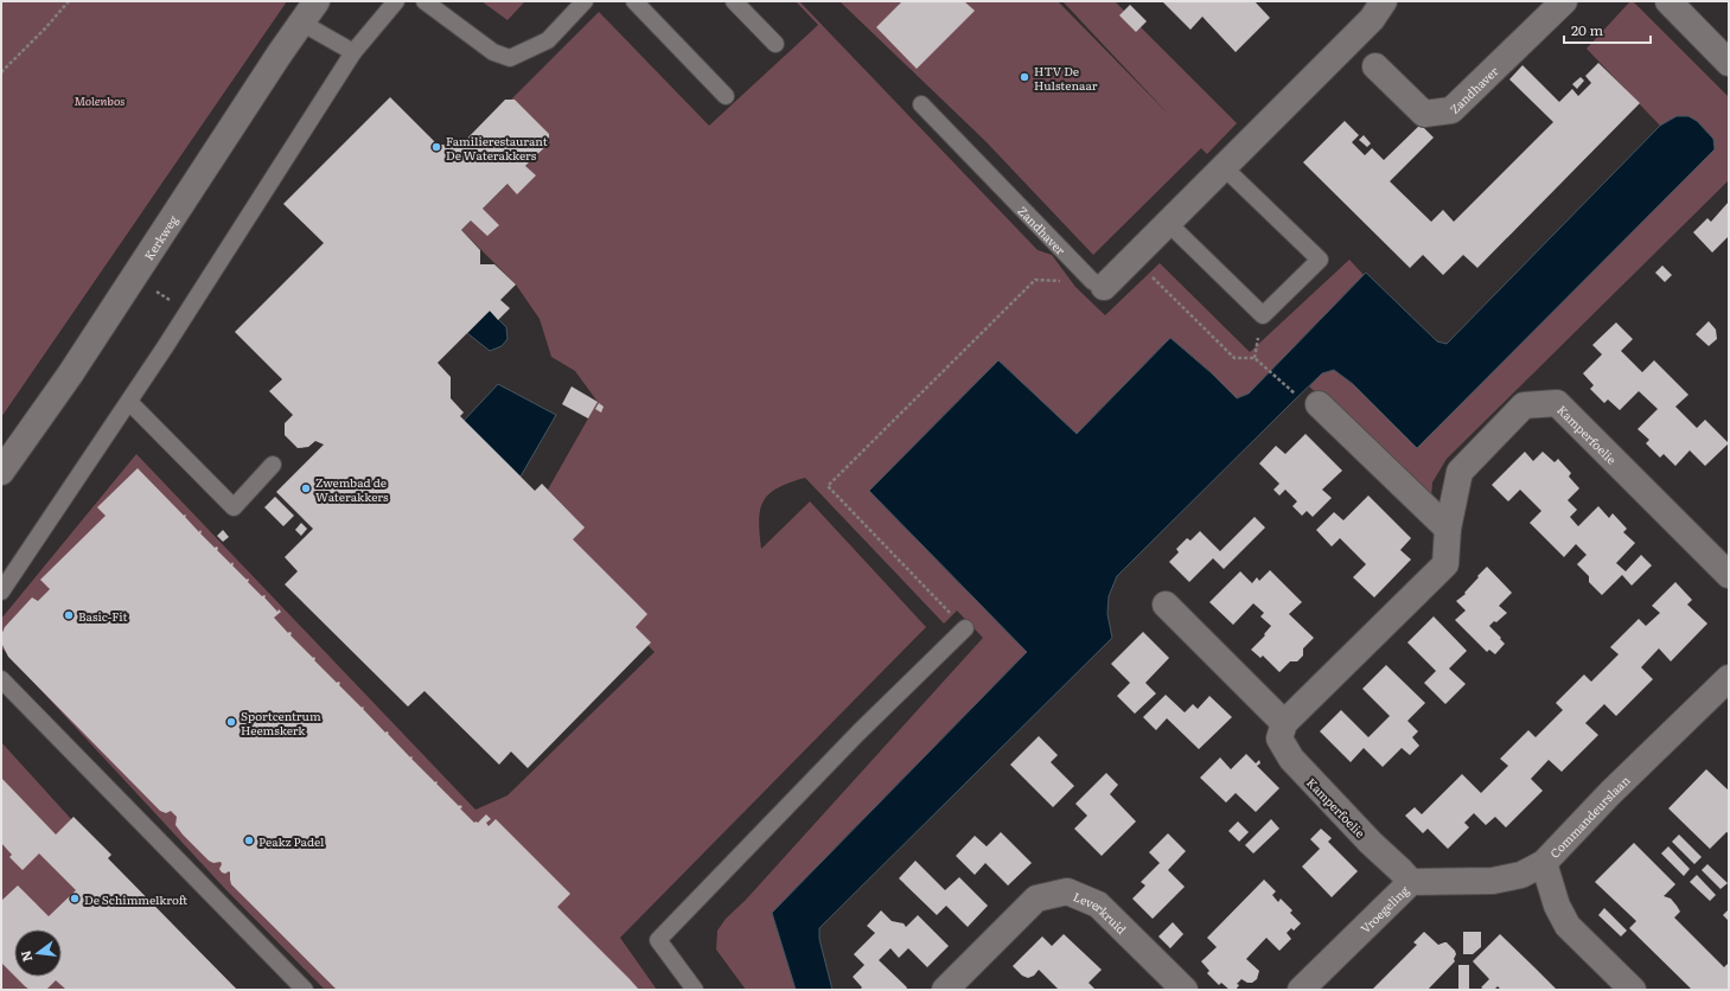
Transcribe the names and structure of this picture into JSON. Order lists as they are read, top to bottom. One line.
{"streets":{"street":["Zandhaver","Kerkweg","Kamperfoelie","Commandeurslaan","Vroegeling","Leverkruid"]},"crossings":[["Kamperfoelie","Vroegeling"],["Commandeurslaan","Vroegeling"]],"parks":["Molenbos"],"places":["HTV De Hulstenaar","Familierestaurant De Waterakkers","Zwembad de Waterakkers","Basic-Fit","Sportcentrum Heemskerk","Peakz Padel","De Schimmelkroft"],"scale_bar":"20 m","north":"left"}
